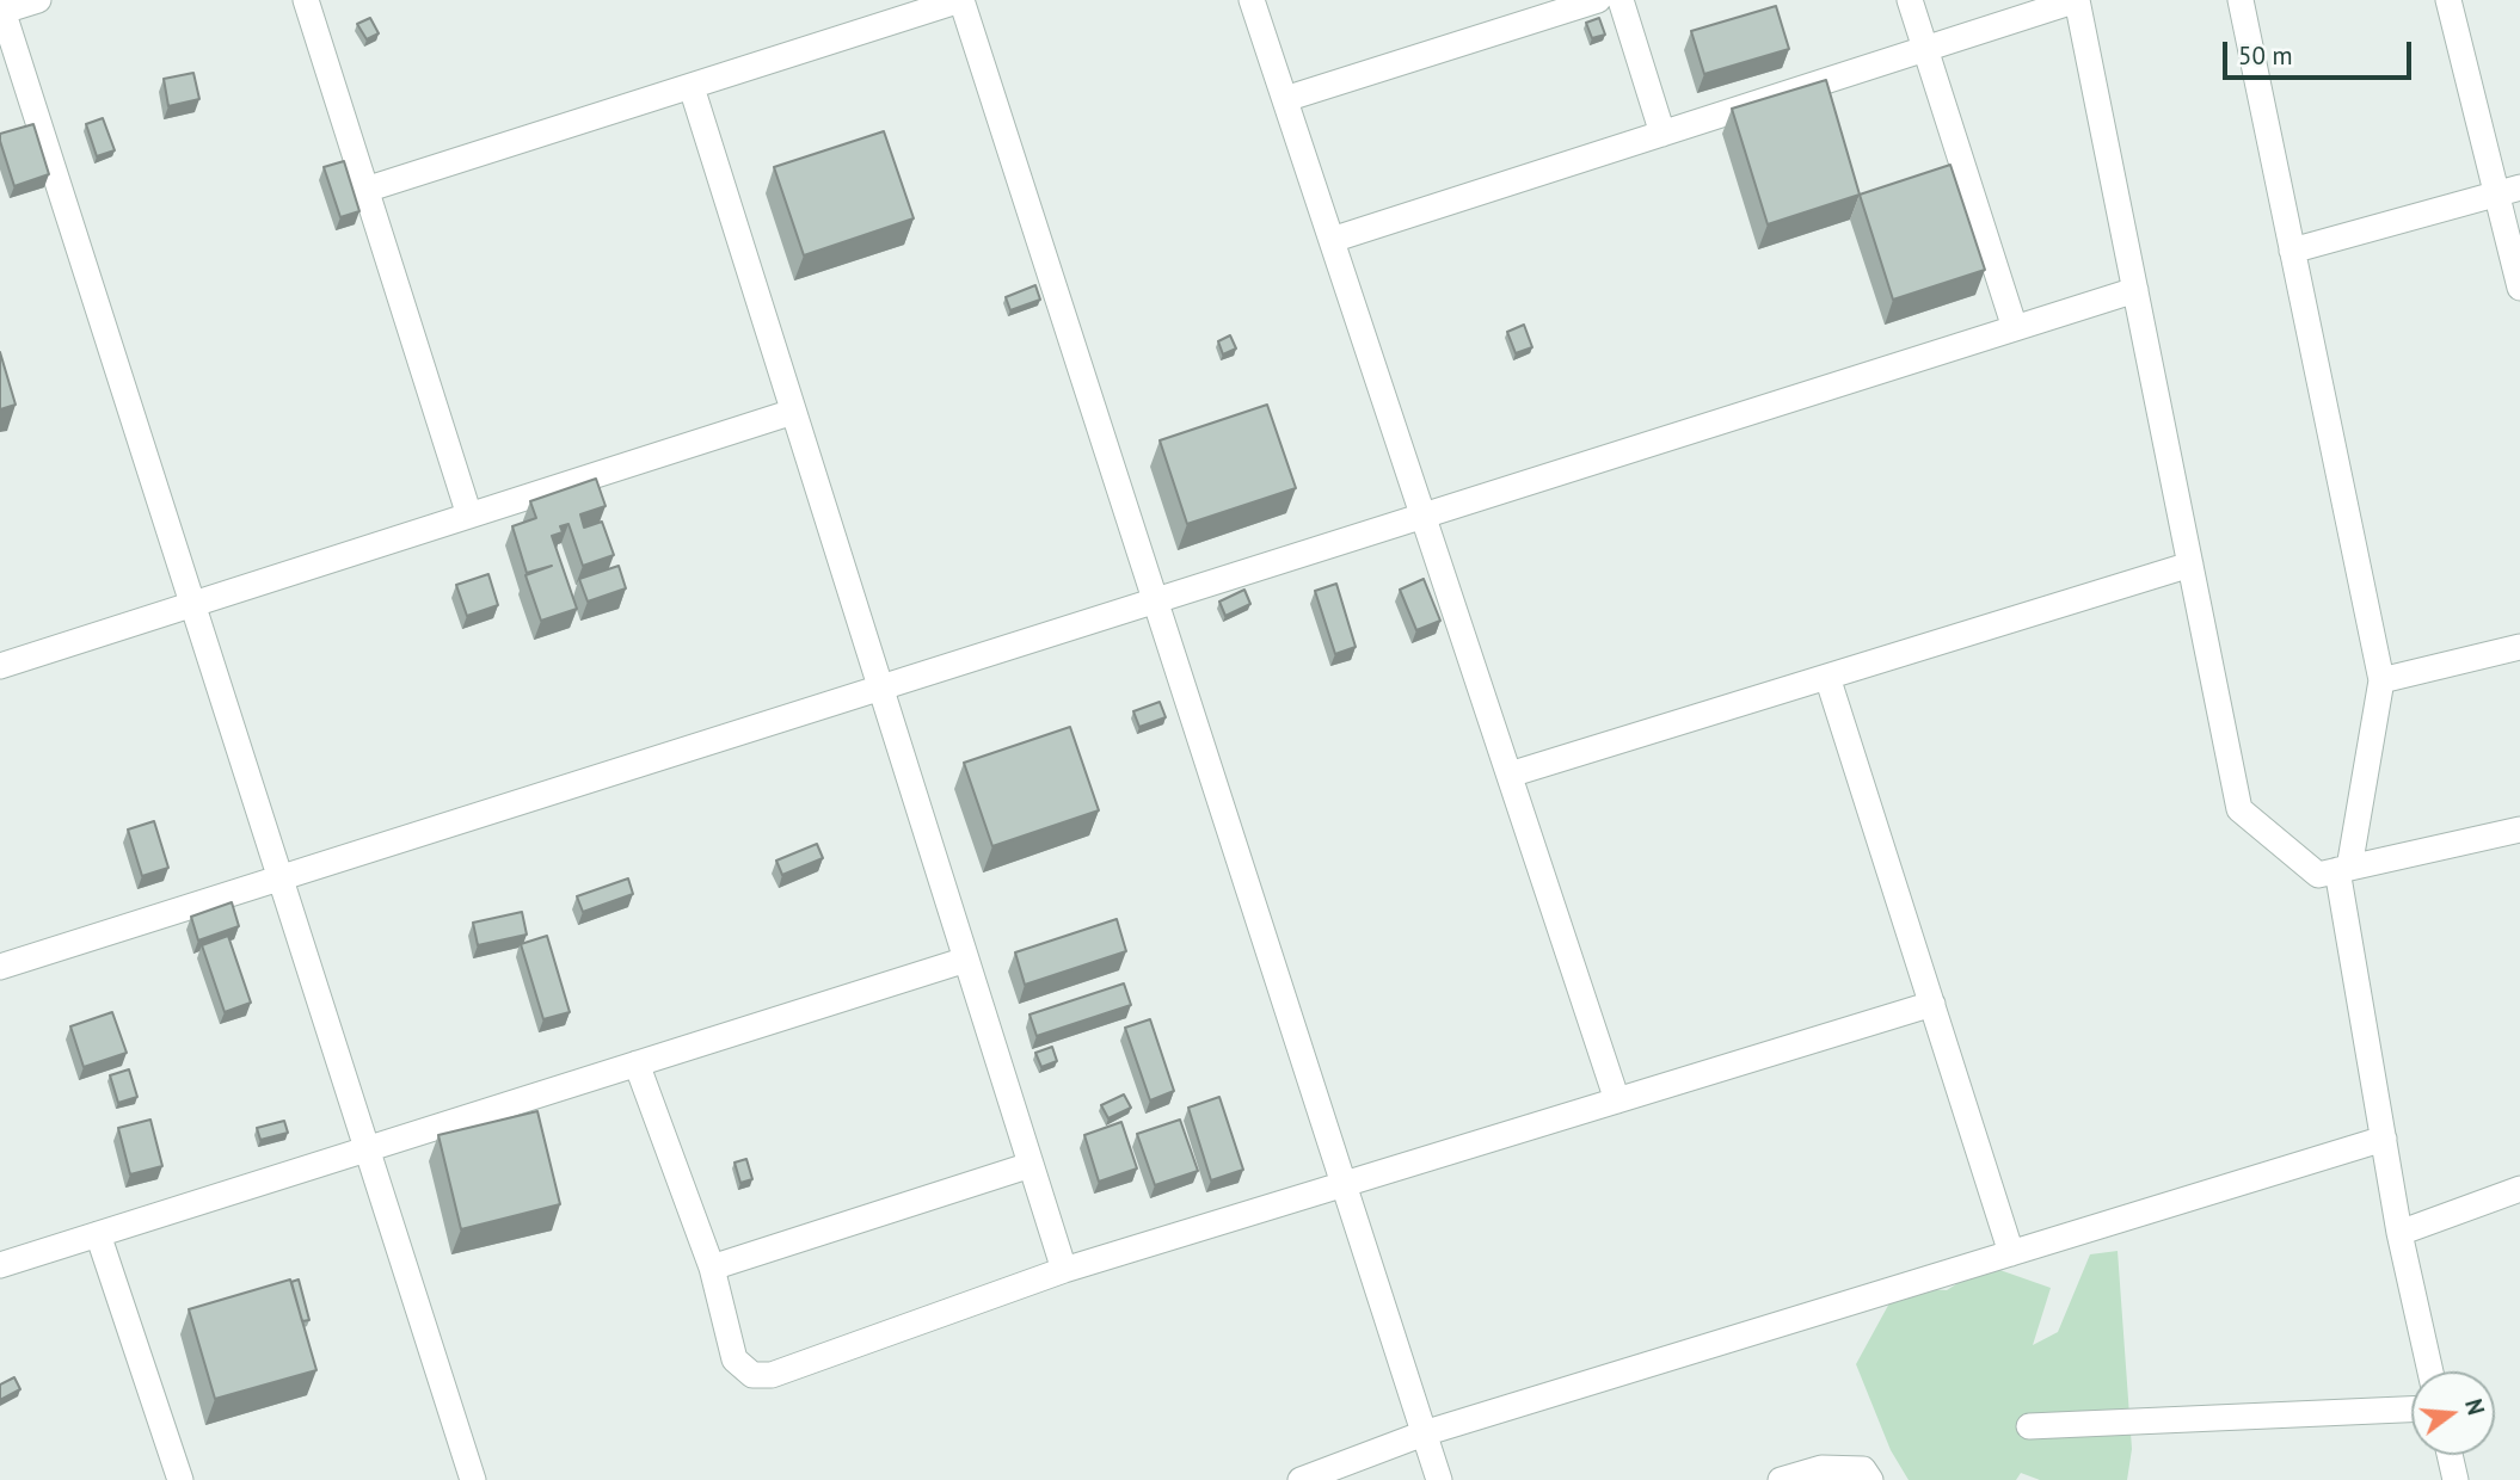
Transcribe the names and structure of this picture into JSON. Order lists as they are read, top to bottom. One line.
{"scale_bar":"50 m","north":"right"}
